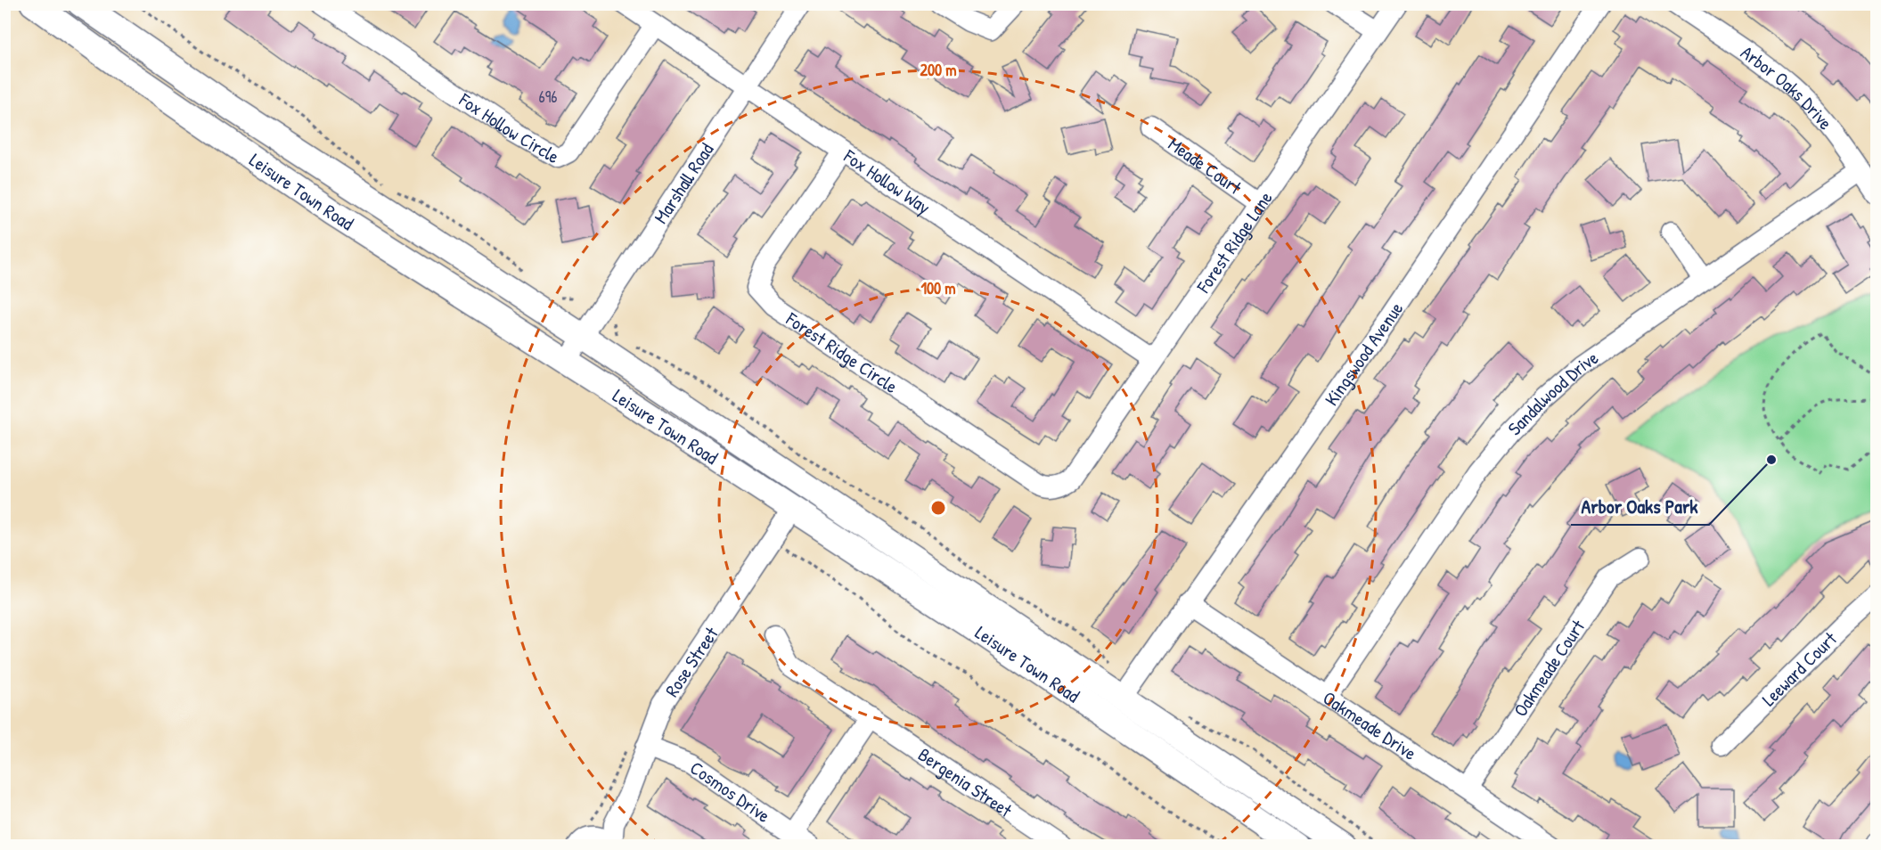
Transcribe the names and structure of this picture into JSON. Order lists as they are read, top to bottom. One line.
{"streets":{"main road":["Leisure Town Road"],"street":["Arbor Oaks Drive","Fox Hollow Circle","Meade Court","Fox Hollow Way","Marshall Road","Forest Ridge Lane","Forest Ridge Circle","Kingswood Avenue","Sandalwood Drive","Rose Street","Oakmeade Court","Leeward Court","Oakmeade Drive","Bergenia Street","Cosmos Drive"]},"crossings":[["Arbor Oaks Drive","Sandalwood Drive"],["Fox Hollow Circle","Fox Hollow Way"],["Meade Court","Forest Ridge Lane"],["Fox Hollow Way","Marshall Road"],["Fox Hollow Way","Forest Ridge Lane"],["Fox Hollow Way","Forest Ridge Circle"],["Marshall Road","Leisure Town Road"],["Leisure Town Road","Kingswood Avenue"],["Leisure Town Road","Rose Street"],["Forest Ridge Lane","Forest Ridge Circle"],["Kingswood Avenue","Oakmeade Drive"],["Sandalwood Drive","Oakmeade Drive"],["Rose Street","Cosmos Drive"],["Oakmeade Court","Oakmeade Drive"]],"places":["Arbor Oaks Park"],"house_numbers":["696"],"rings":["200 m","100 m"]}
